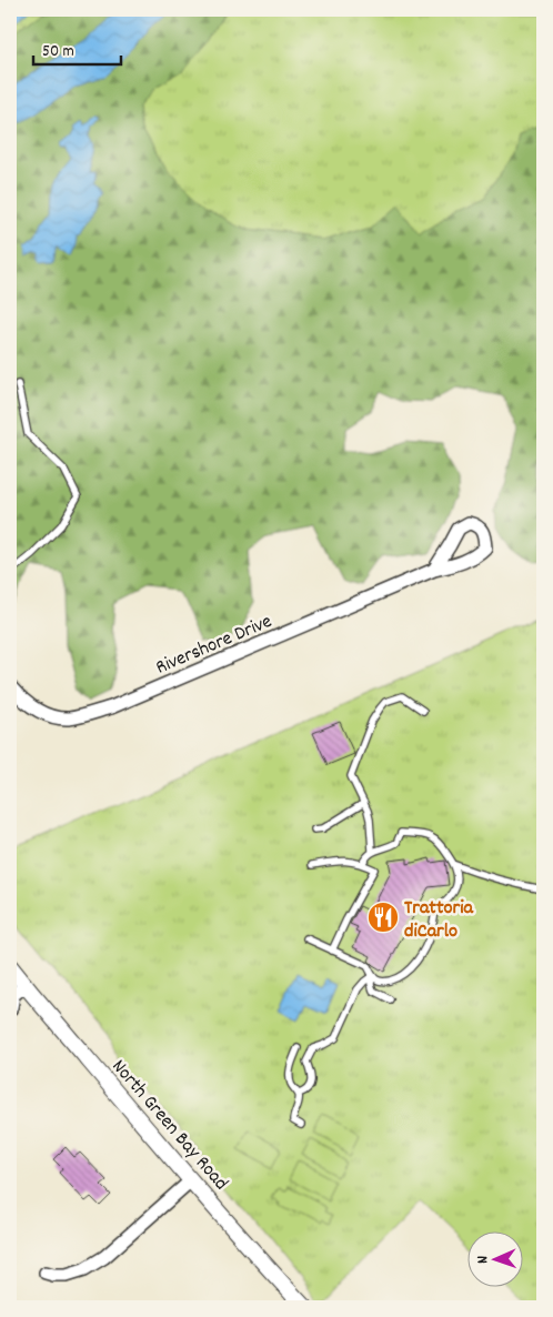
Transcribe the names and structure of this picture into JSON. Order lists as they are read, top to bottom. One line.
{"streets":{"street":["Rivershore Drive","North Green Bay Road"]},"places":{"restaurant":["Trattoria diCarlo"]},"scale_bar":"50 m","north":"left"}
